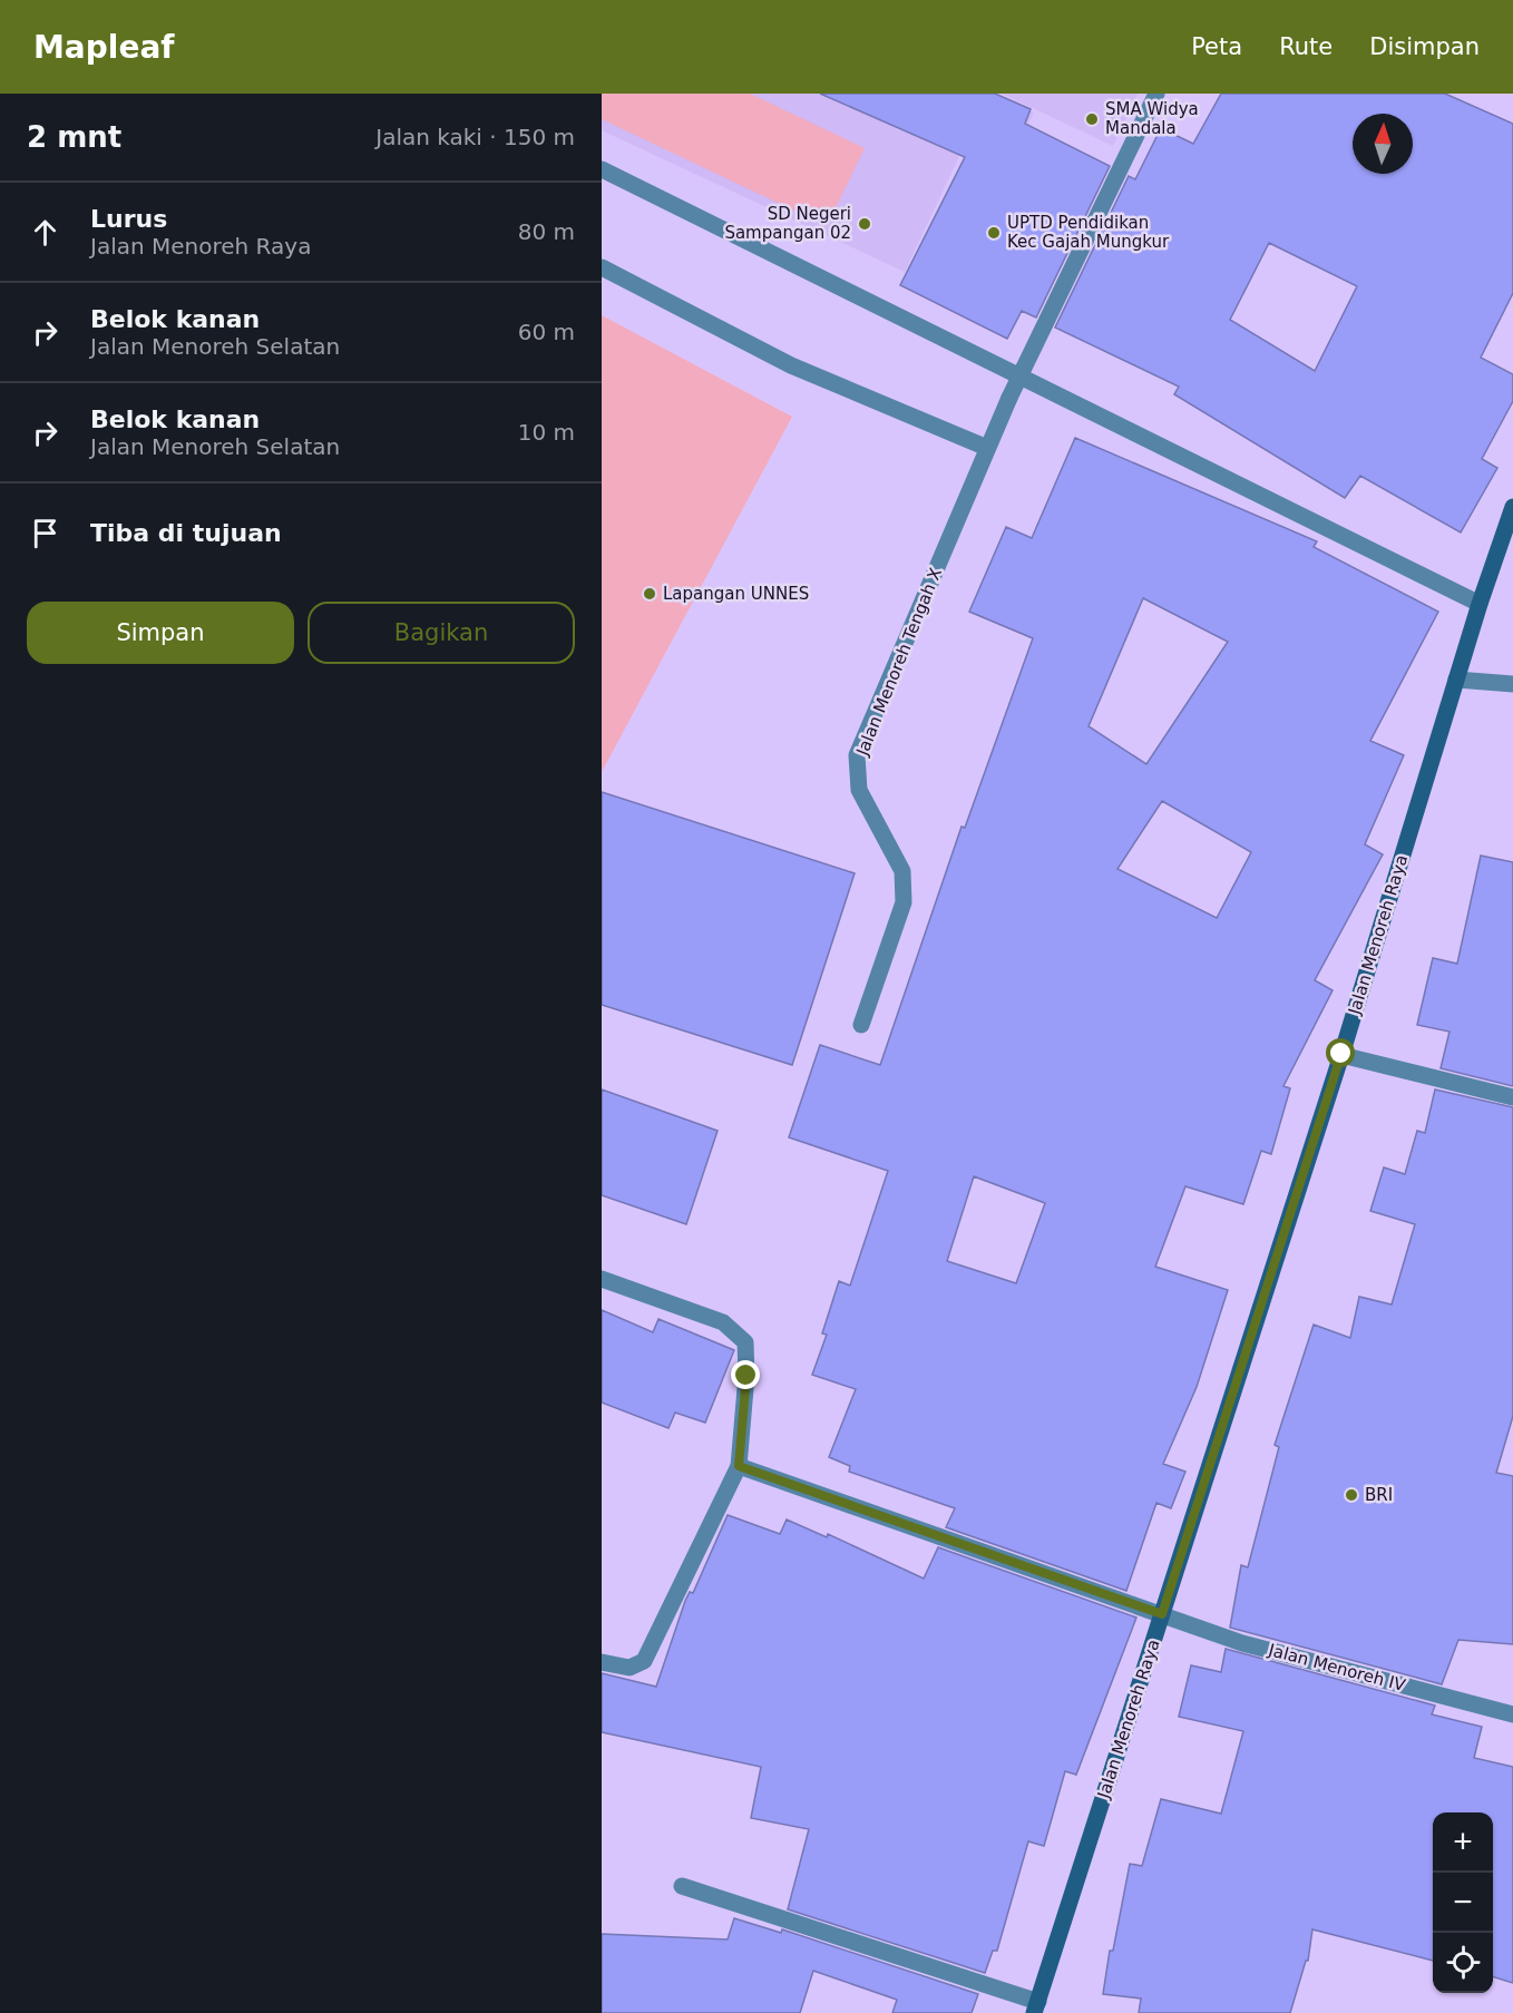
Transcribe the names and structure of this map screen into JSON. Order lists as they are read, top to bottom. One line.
{"streets":{"main road":["Jalan Menoreh Raya"],"street":["Jalan Menoreh Tengah X","Jalan Menoreh IV"]},"crossings":[["Jalan Menoreh Raya","Jalan Menoreh IV"]],"places":["SMA Widya Mandala","SD Negeri Sampangan 02","UPTD Pendidikan Kec Gajah Mungkur","Lapangan UNNES","BRI"],"north":"top","page":{"header":"Mapleaf","nav":["Peta","Rute","Disimpan"],"heading":["2 mnt","Jalan kaki · 150 m"],"list":[["Lurus","Jalan Menoreh Raya","80 m"],["Belok kanan","Jalan Menoreh Selatan","60 m"],["Belok kanan","Jalan Menoreh Selatan","10 m"],"Tiba di tujuan"],"buttons":["Simpan","Bagikan"],"map_buttons":["+","−"]}}
